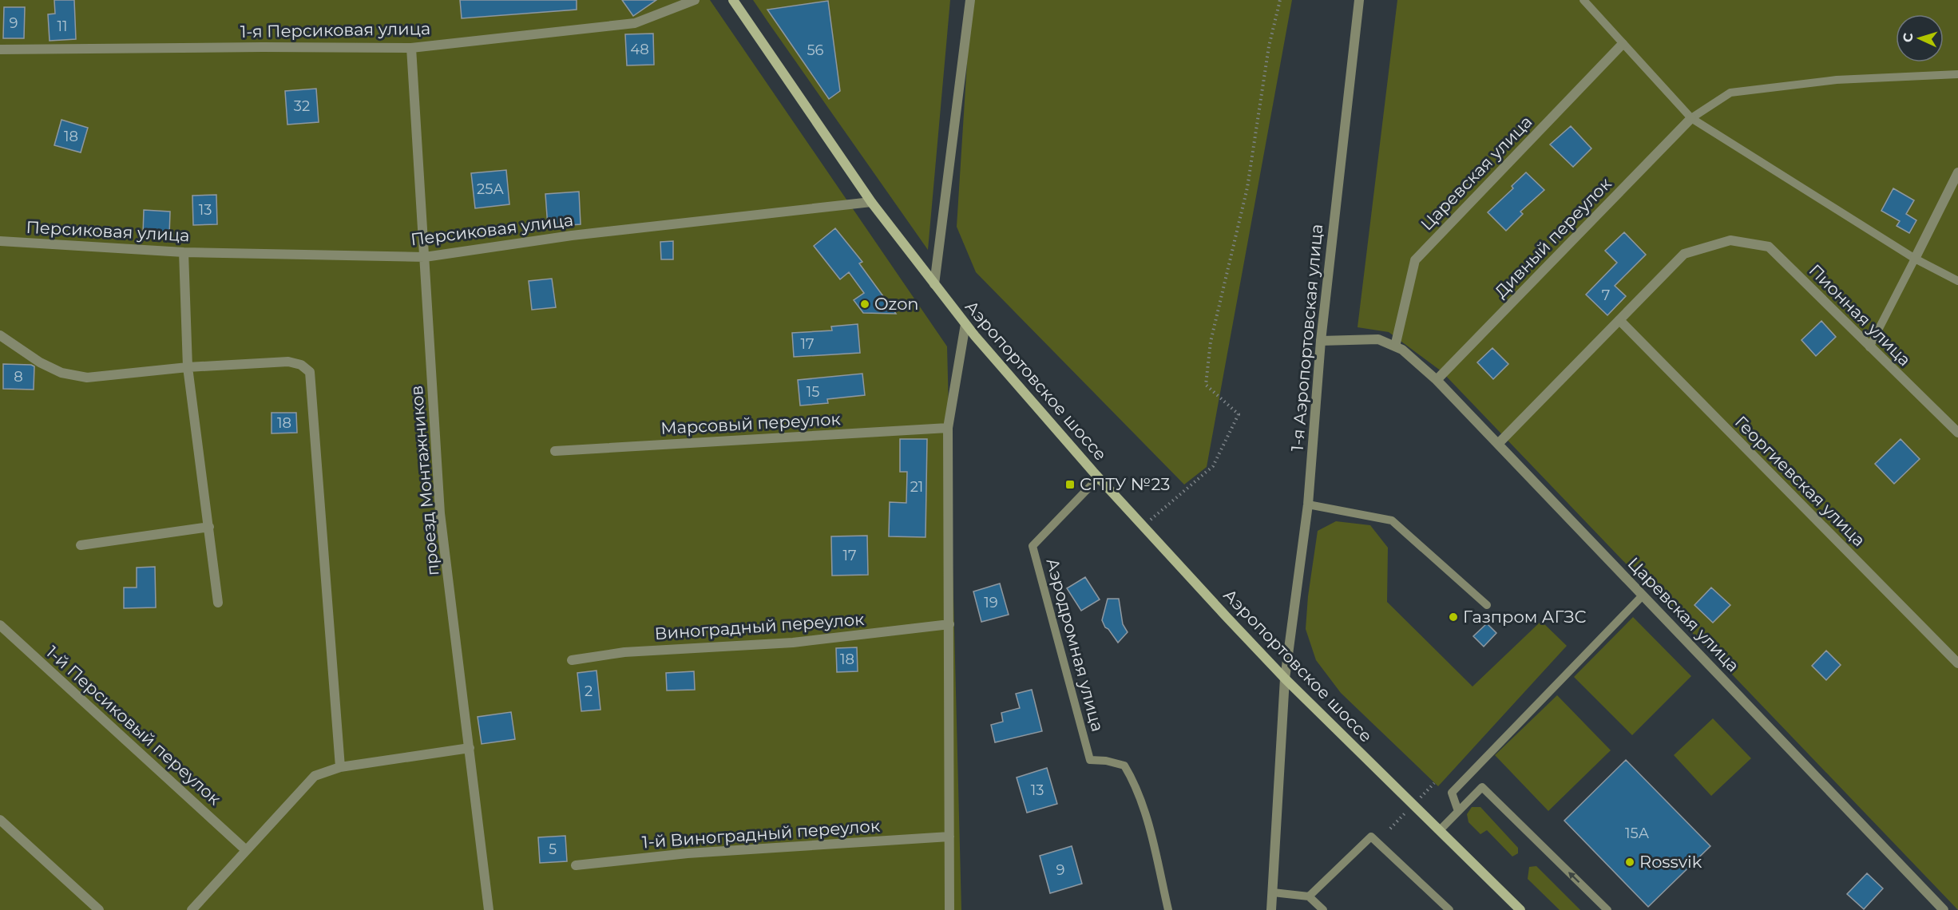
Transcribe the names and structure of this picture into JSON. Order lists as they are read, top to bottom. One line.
{"streets":{"main road":["Аэропортовское шоссе"],"street":["1-я Персиковая улица","Царевская улица","Персиковая улица","Дивный переулок","Пионная улица","1-я Аэропортовская улица","Марсовый переулок","проезд Монтажников","Георгиевская улица","Виноградный переулок","1-й Персиковый переулок","1-й Виноградный переулок"],"lane":["Аэродромная улица"]},"crossings":[["1-я Персиковая улица","проезд Монтажников"],["Царевская улица","Дивный переулок"],["Царевская улица","1-я Аэропортовская улица"],["Персиковая улица","Аэропортовское шоссе"],["Персиковая улица","проезд Монтажников"],["Пионная улица","Георгиевская улица"],["1-я Аэропортовская улица","Аэропортовское шоссе"],["Аэропортовское шоссе","Аэродромная улица"]],"places":{"other":["Ozon","Газпром АГЗС","Rossvik"],"transit":["СПТУ №23"]},"house_numbers":["9","11","48","56","32","18","25А","13","7","17","8","15","18","21","17","19","18","2","13","15А","5","9"],"north":"left"}
